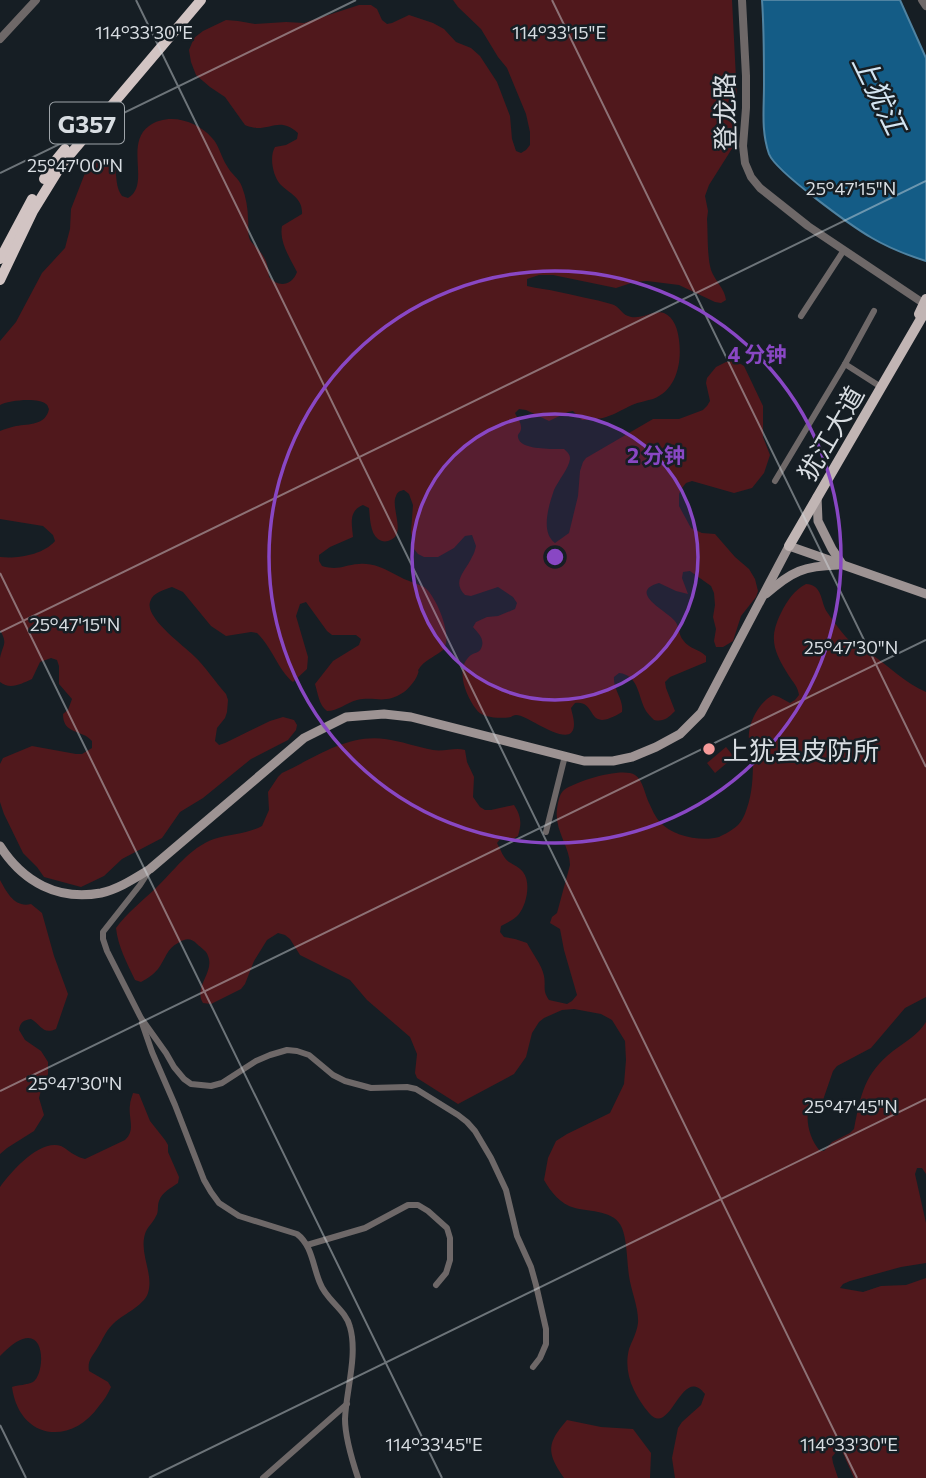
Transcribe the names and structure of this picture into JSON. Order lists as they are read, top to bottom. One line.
{"streets":{"highway":["G357"],"main road":["犹江大道"],"street":["登龙路"]},"crossings":[["登龙路","犹江大道"]],"water":["上犹江"],"places":["上犹县皮防所"],"coordinates":["114°33'30\"E","114°33'15\"E","25°47'00\"N","25°47'15\"N","25°47'30\"N","25°47'45\"N","114°33'45\"E"],"rings":["4 分钟","2 分钟"]}
